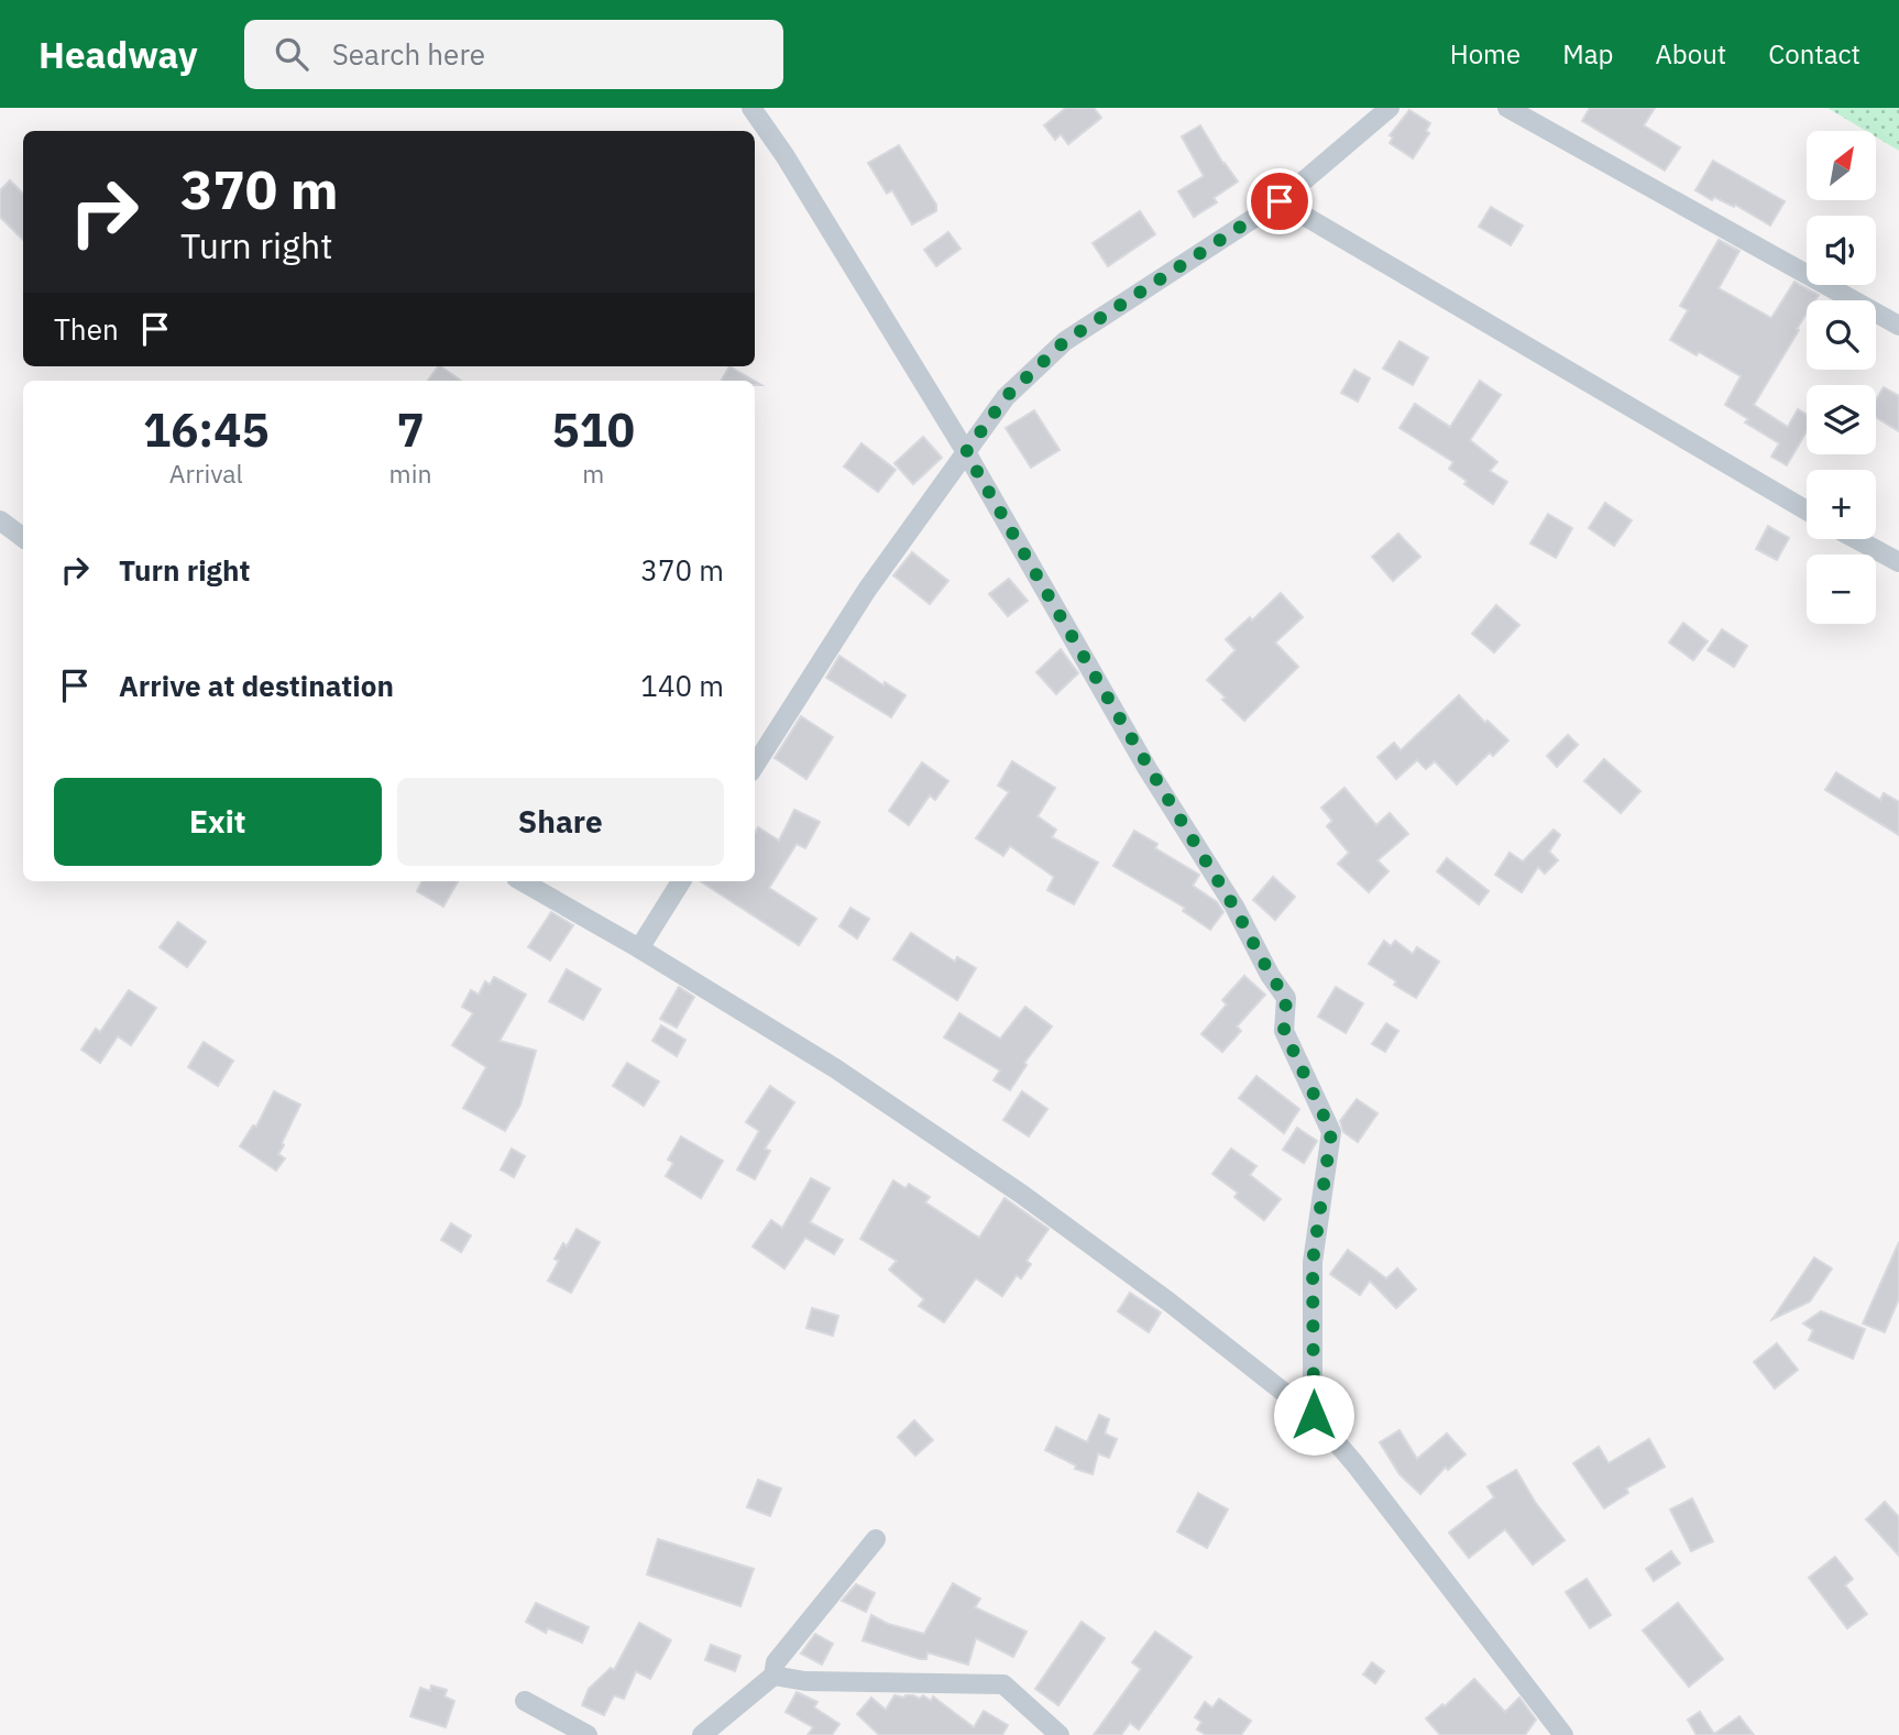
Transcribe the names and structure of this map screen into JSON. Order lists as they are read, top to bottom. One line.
{"north":"top right","page":{"header":"Headway","search":"Search here","nav":["Home","Map","About","Contact"],"map_buttons":["+","−"],"turn":["370 m","Turn right"],"then":"Then","eta":["16:45","Arrival","7","min","510","m"],"list":[{"name":"Turn right","value":"370 m"},{"name":"Arrive at destination","value":"140 m"}],"buttons":["Exit","Share"]}}
